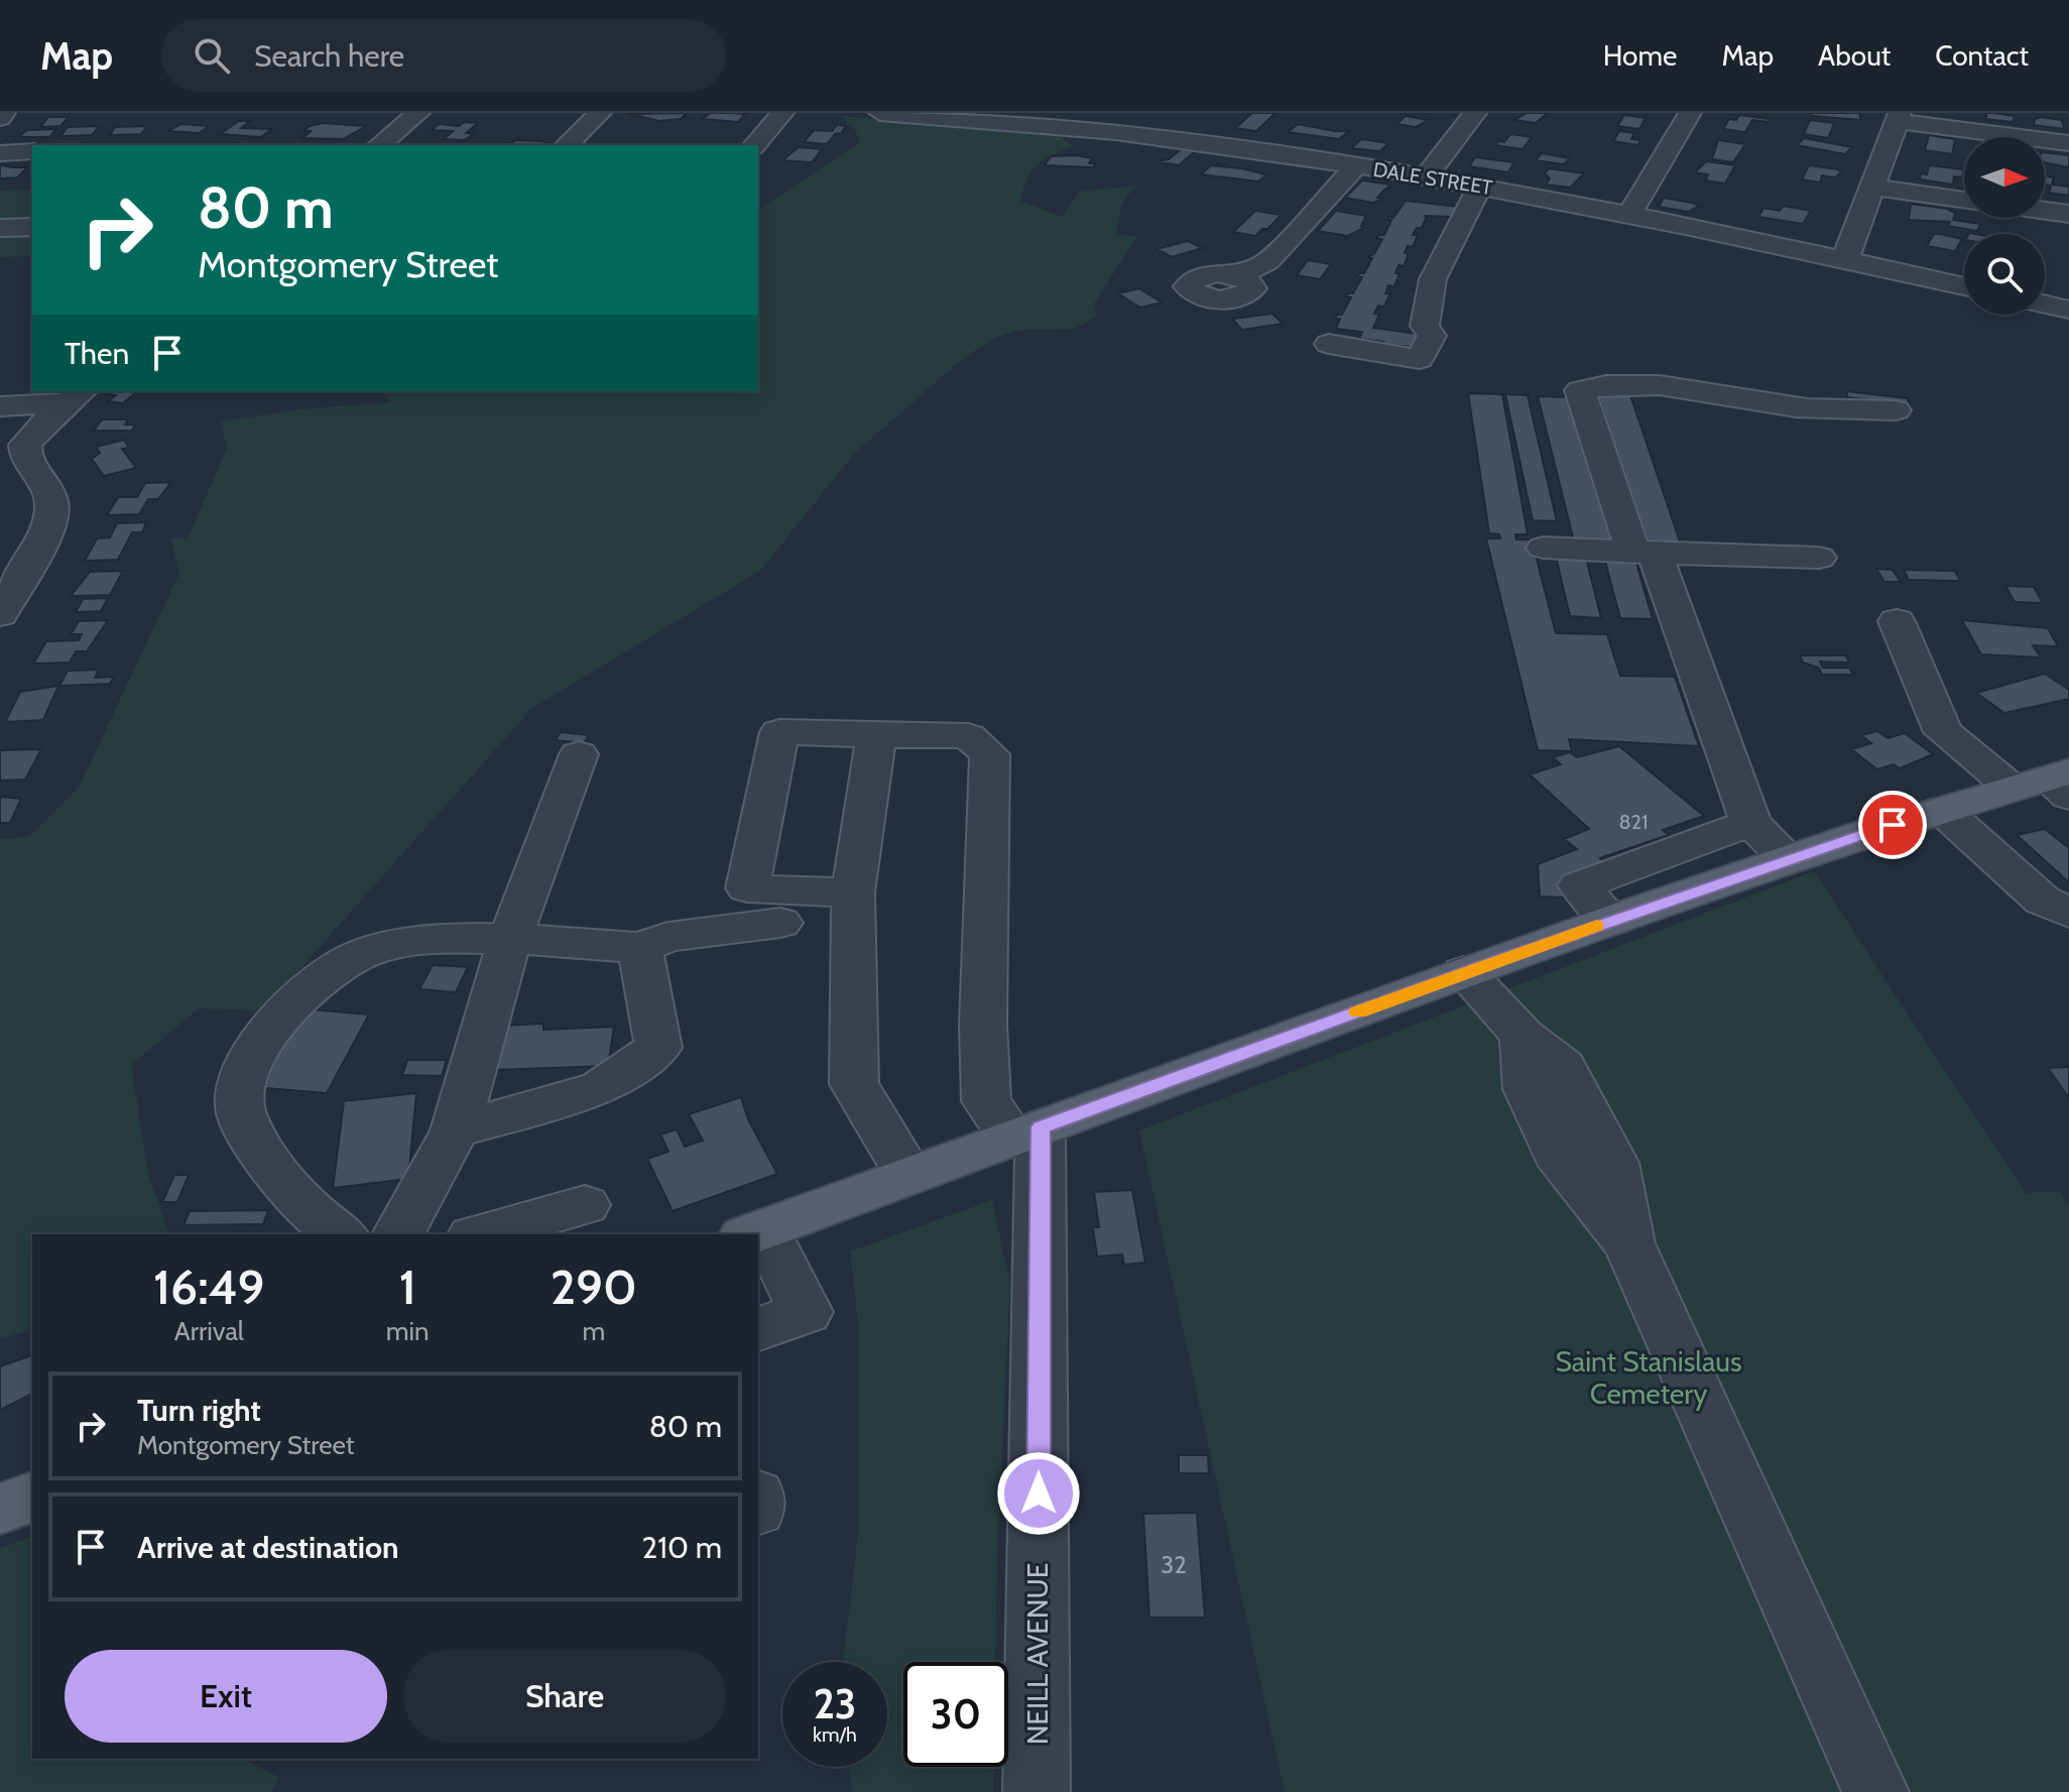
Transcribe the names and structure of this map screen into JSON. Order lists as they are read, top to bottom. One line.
{"streets":{"street":["DALE STREET","NEILL AVENUE"]},"parks":["Saint Stanislaus Cemetery"],"house_numbers":["821","32"],"north":"right","page":{"header":"Map","search":"Search here","nav":["Home","Map","About","Contact"],"turn":["80 m","Montgomery Street"],"then":"Then","eta":["16:49","Arrival","1","min","290","m"],"list":[{"name":"Turn right","note":"Montgomery Street","value":"80 m"},{"name":"Arrive at destination","value":"210 m"}],"buttons":["Exit","Share"],"speed":"23 km/h","limit":"30"}}
